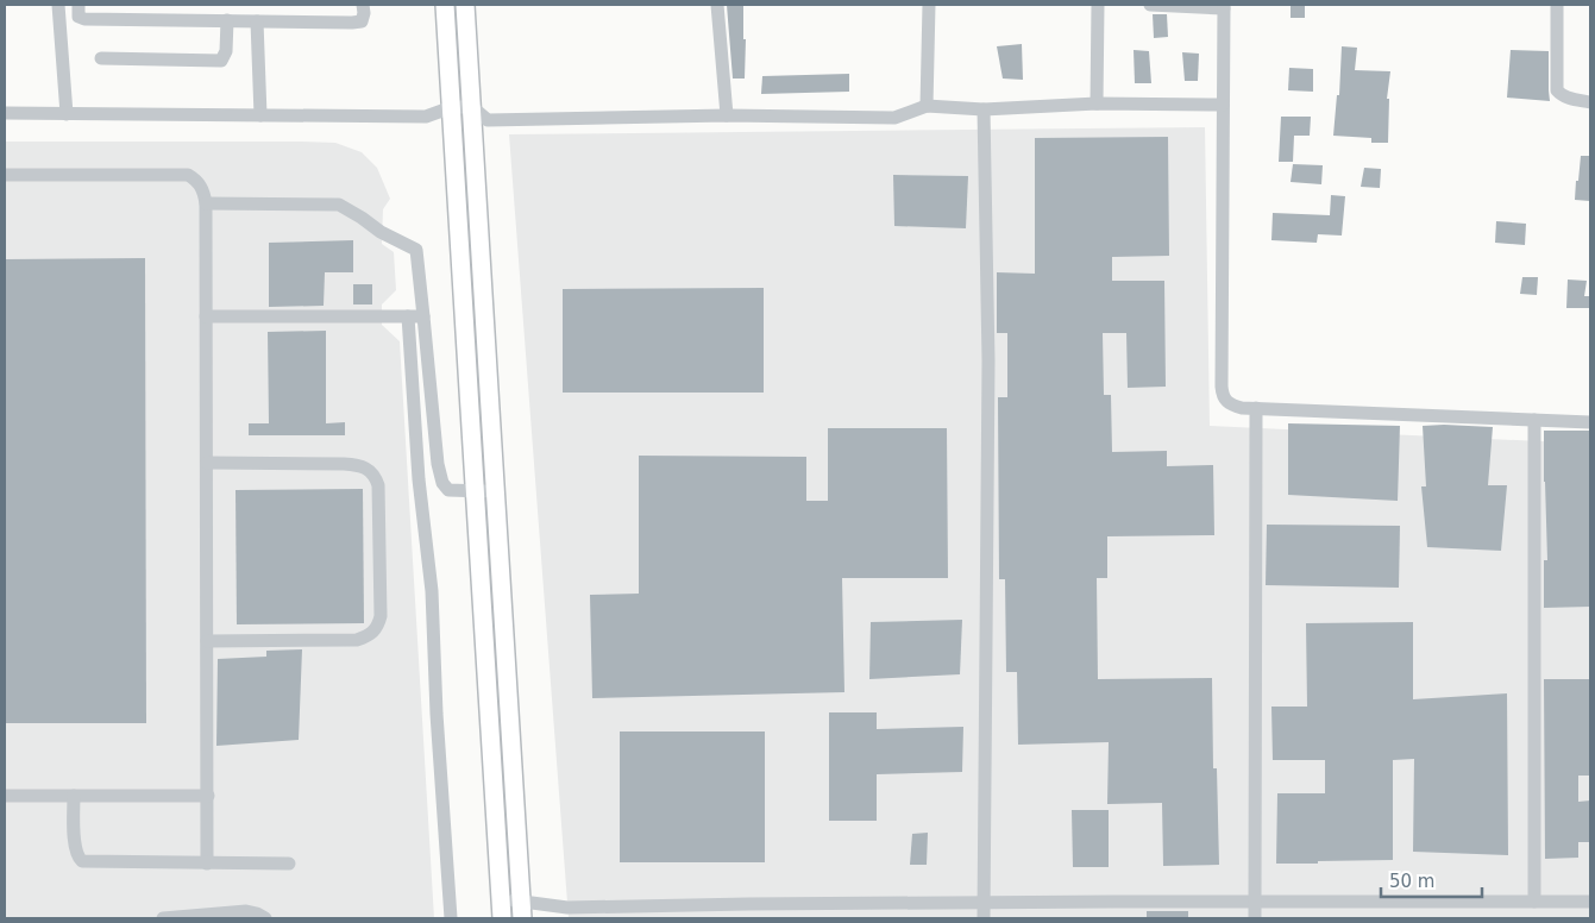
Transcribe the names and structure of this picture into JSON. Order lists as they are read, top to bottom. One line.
{"scale_bar":"50 m"}
